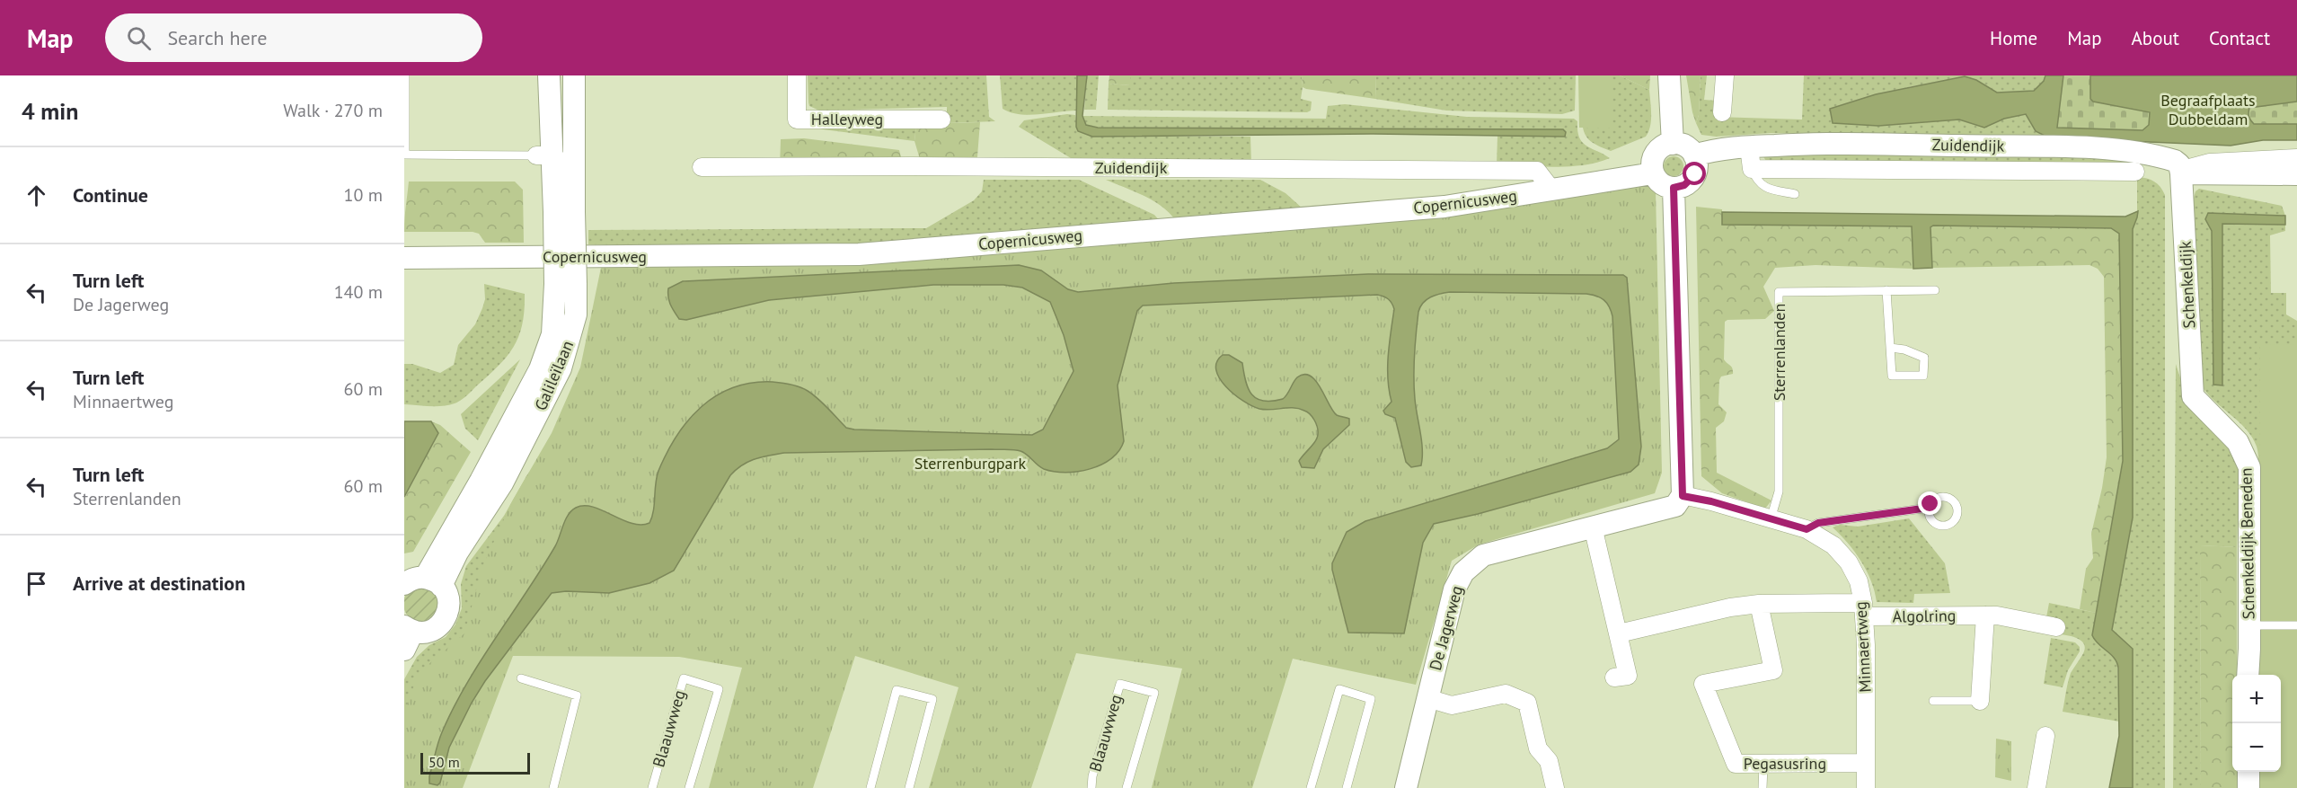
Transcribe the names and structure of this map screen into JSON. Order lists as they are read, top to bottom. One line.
{"streets":{"street":["Halleyweg","Zuidendijk","Copernicusweg","Schenkeldijk","Galileïlaan","Schenkeldijk Beneden","Algolring","De Jagerweg","Minnaertweg","Pegasusring"],"lane":["Sterrenlanden","Blaauwweg"]},"crossings":[["Zuidendijk","Copernicusweg"],["Zuidendijk","Schenkeldijk"],["Schenkeldijk","Schenkeldijk Beneden"],["Sterrenlanden","Minnaertweg"],["Algolring","Minnaertweg"],["Algolring","Pegasusring"],["De Jagerweg","Minnaertweg"],["Minnaertweg","Pegasusring"]],"parks":["Begraafplaats Dubbeldam","Sterrenburgpark"],"scale_bar":"50 m","page":{"header":"Map","search":"Search here","nav":["Home","Map","About","Contact"],"heading":["4 min","Walk · 270 m"],"list":[["Continue","10 m"],["Turn left","De Jagerweg","140 m"],["Turn left","Minnaertweg","60 m"],["Turn left","Sterrenlanden","60 m"],"Arrive at destination"],"map_buttons":["+","−"],"scale":"50 m"}}
